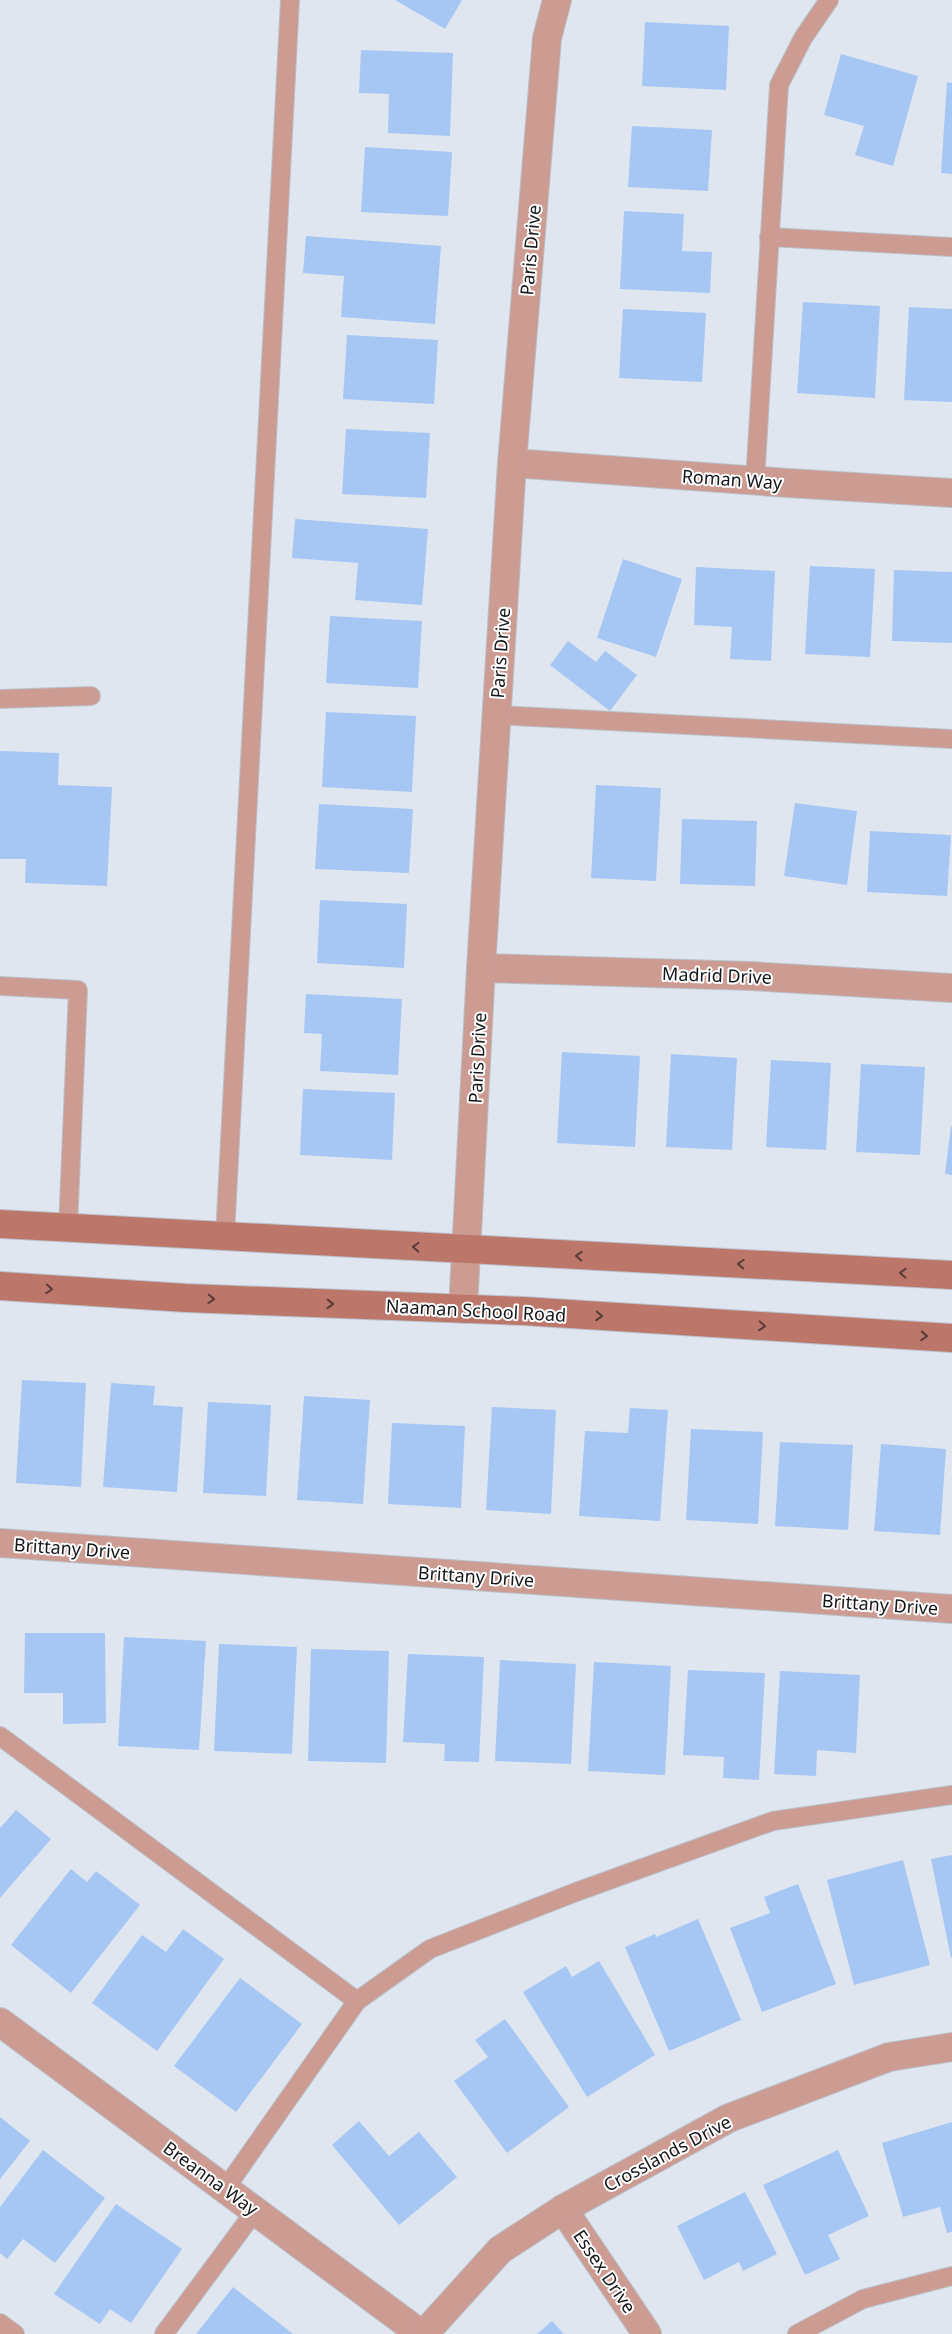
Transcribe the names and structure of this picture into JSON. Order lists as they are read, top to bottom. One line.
{"streets":{"main road":["Naaman School Road"],"street":["Paris Drive","Roman Way","Madrid Drive","Brittany Drive","Crosslands Drive","Breanna Way","Essex Drive"]},"crossings":[["Paris Drive","Roman Way"],["Paris Drive","Madrid Drive"],["Paris Drive","Naaman School Road"],["Crosslands Drive","Breanna Way"],["Crosslands Drive","Essex Drive"]]}
